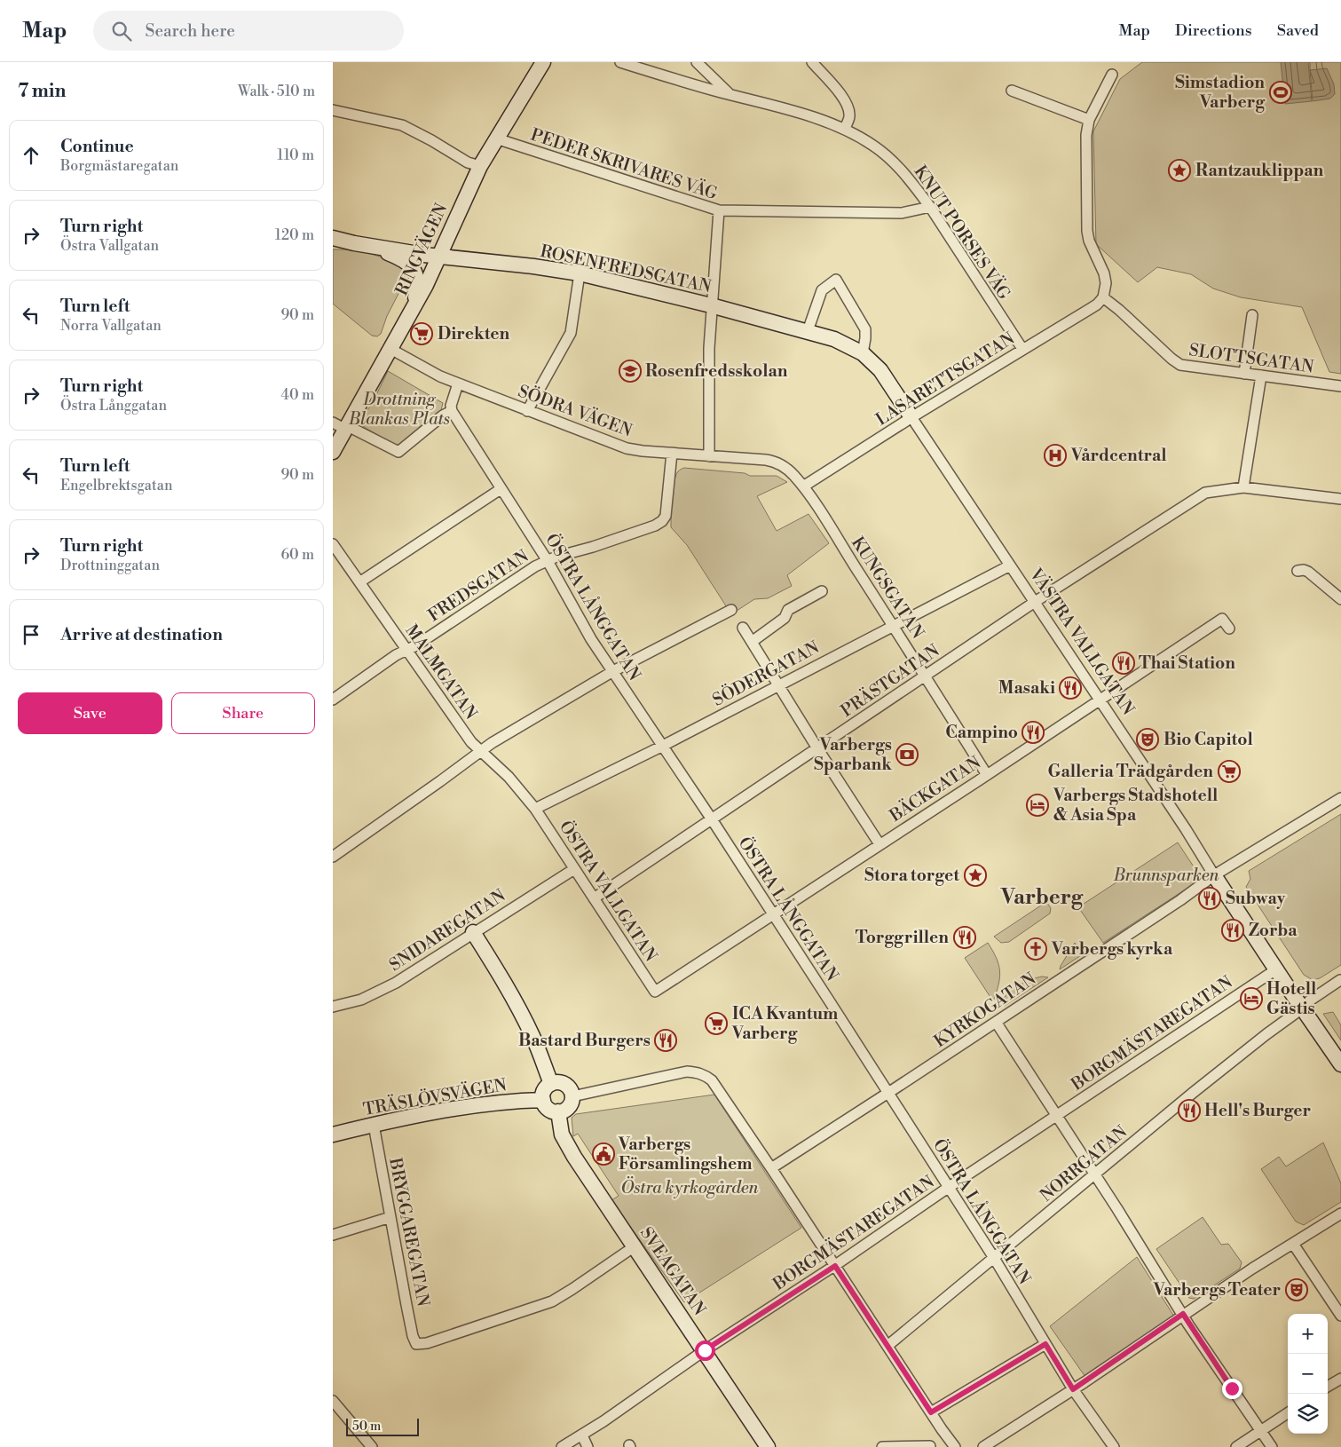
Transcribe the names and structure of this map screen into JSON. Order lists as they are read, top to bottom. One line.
{"streets":{"street":["PEDER SKRIVARES VÄG","KNUT PORSES VÄG","RINGVÄGEN","ROSENFREDSGATAN","SLOTTSGATAN","LASARETTSGATAN","SÖDRA VÄGEN","FREDSGATAN","KUNGSGATAN","ÖSTRA LÅNGGATAN","VÄSTRA VALLGATAN","MALMGATAN","SÖDERGATAN","PRÄSTGATAN","BÄCKGATAN","ÖSTRA VALLGATAN","SNIDAREGATAN","KYRKOGATAN","BORGMÄSTAREGATAN","TRÄSLÖVSVÄGEN","NORRGATAN","BRYGGAREGATAN","SVEAGATAN"]},"crossings":[["PEDER SKRIVARES VÄG","KNUT PORSES VÄG"],["PEDER SKRIVARES VÄG","RINGVÄGEN"],["KNUT PORSES VÄG","LASARETTSGATAN"],["RINGVÄGEN","ROSENFREDSGATAN"],["RINGVÄGEN","SÖDRA VÄGEN"],["ROSENFREDSGATAN","VÄSTRA VALLGATAN"],["SLOTTSGATAN","LASARETTSGATAN"],["LASARETTSGATAN","SÖDRA VÄGEN"],["LASARETTSGATAN","KUNGSGATAN"],["LASARETTSGATAN","VÄSTRA VALLGATAN"],["SÖDRA VÄGEN","FREDSGATAN"],["SÖDRA VÄGEN","KUNGSGATAN"],["FREDSGATAN","ÖSTRA LÅNGGATAN"],["FREDSGATAN","MALMGATAN"],["KUNGSGATAN","SÖDERGATAN"],["KUNGSGATAN","PRÄSTGATAN"],["KUNGSGATAN","BÄCKGATAN"],["ÖSTRA LÅNGGATAN","SÖDERGATAN"],["ÖSTRA LÅNGGATAN","PRÄSTGATAN"],["ÖSTRA LÅNGGATAN","BÄCKGATAN"],["ÖSTRA LÅNGGATAN","KYRKOGATAN"],["ÖSTRA LÅNGGATAN","BORGMÄSTAREGATAN"],["ÖSTRA LÅNGGATAN","NORRGATAN"],["VÄSTRA VALLGATAN","SÖDERGATAN"],["VÄSTRA VALLGATAN","PRÄSTGATAN"],["VÄSTRA VALLGATAN","BÄCKGATAN"],["VÄSTRA VALLGATAN","KYRKOGATAN"],["VÄSTRA VALLGATAN","BORGMÄSTAREGATAN"],["VÄSTRA VALLGATAN","NORRGATAN"],["MALMGATAN","SÖDERGATAN"],["MALMGATAN","ÖSTRA VALLGATAN"],["SÖDERGATAN","ÖSTRA VALLGATAN"],["PRÄSTGATAN","ÖSTRA VALLGATAN"],["BÄCKGATAN","ÖSTRA VALLGATAN"],["ÖSTRA VALLGATAN","SNIDAREGATAN"],["BORGMÄSTAREGATAN","SVEAGATAN"],["TRÄSLÖVSVÄGEN","BRYGGAREGATAN"],["TRÄSLÖVSVÄGEN","SVEAGATAN"],["BRYGGAREGATAN","SVEAGATAN"]],"districts":["Varberg"],"parks":["Drottning Blankas Plats","Brunnsparken","Östra kyrkogården"],"places":{"sports":["Simstadion Varberg"],"place":["Rantzauklippan","Stora torget"],"supermarket":["Direkten","Galleria Trädgården","ICA Kvantum Varberg"],"school or university":["Rosenfredsskolan"],"hospital":["Vårdcentral"],"restaurant":["Thai Station","Masaki","Campino","Subway","Zorba","Torggrillen","Bastard Burgers","Hell's Burger"],"theatre":["Bio Capitol","Varbergs Teater"],"bank":["Varbergs Sparbank"],"hotel":["Varbergs Stadshotell & Asia Spa","Hotell Gästis"],"church":["Varbergs kyrka"],"public building":["Varbergs Församlingshem"]},"scale_bar":"50 m","page":{"header":"Map","search":"Search here","nav":["Map","Directions","Saved"],"heading":["7 min","Walk · 510 m"],"list":[["Continue","Borgmästaregatan","110 m"],["Turn right","Östra Vallgatan","120 m"],["Turn left","Norra Vallgatan","90 m"],["Turn right","Östra Långgatan","40 m"],["Turn left","Engelbrektsgatan","90 m"],["Turn right","Drottninggatan","60 m"],"Arrive at destination"],"buttons":["Save","Share"],"map_buttons":["+","−"],"scale":"50 m"}}
